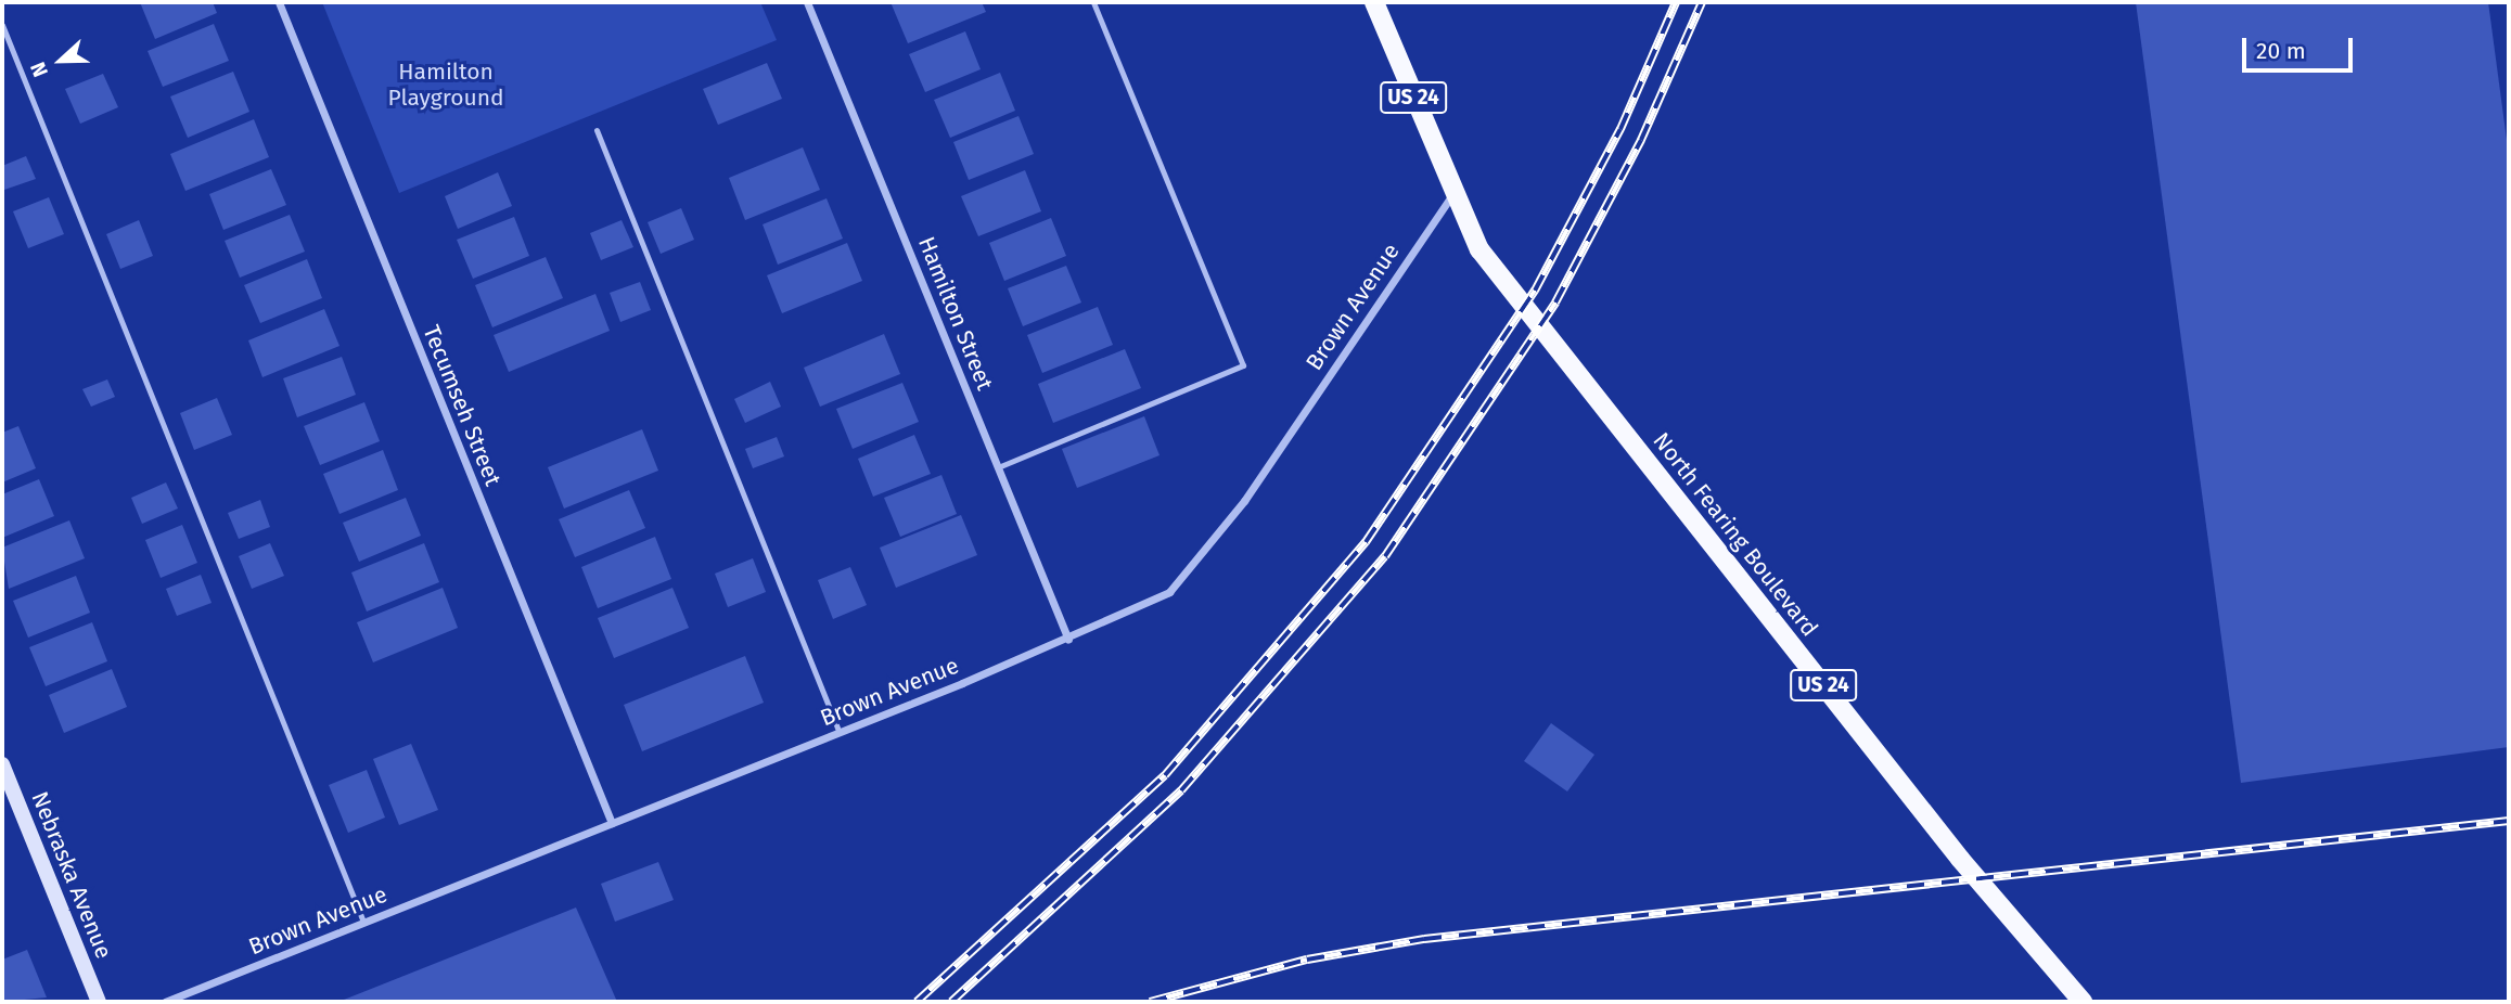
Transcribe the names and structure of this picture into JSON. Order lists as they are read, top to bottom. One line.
{"streets":{"main road":["US 24","North Fearing Boulevard"],"street":["Brown Avenue","Hamilton Street","Tecumseh Street","Nebraska Avenue"]},"crossings":[["US 24","Brown Avenue"],["US 24","North Fearing Boulevard"],["Brown Avenue","Hamilton Street"],["Brown Avenue","Tecumseh Street"],["Brown Avenue","North Fearing Boulevard"]],"parks":["Hamilton Playground"],"scale_bar":"20 m","north":"left"}
